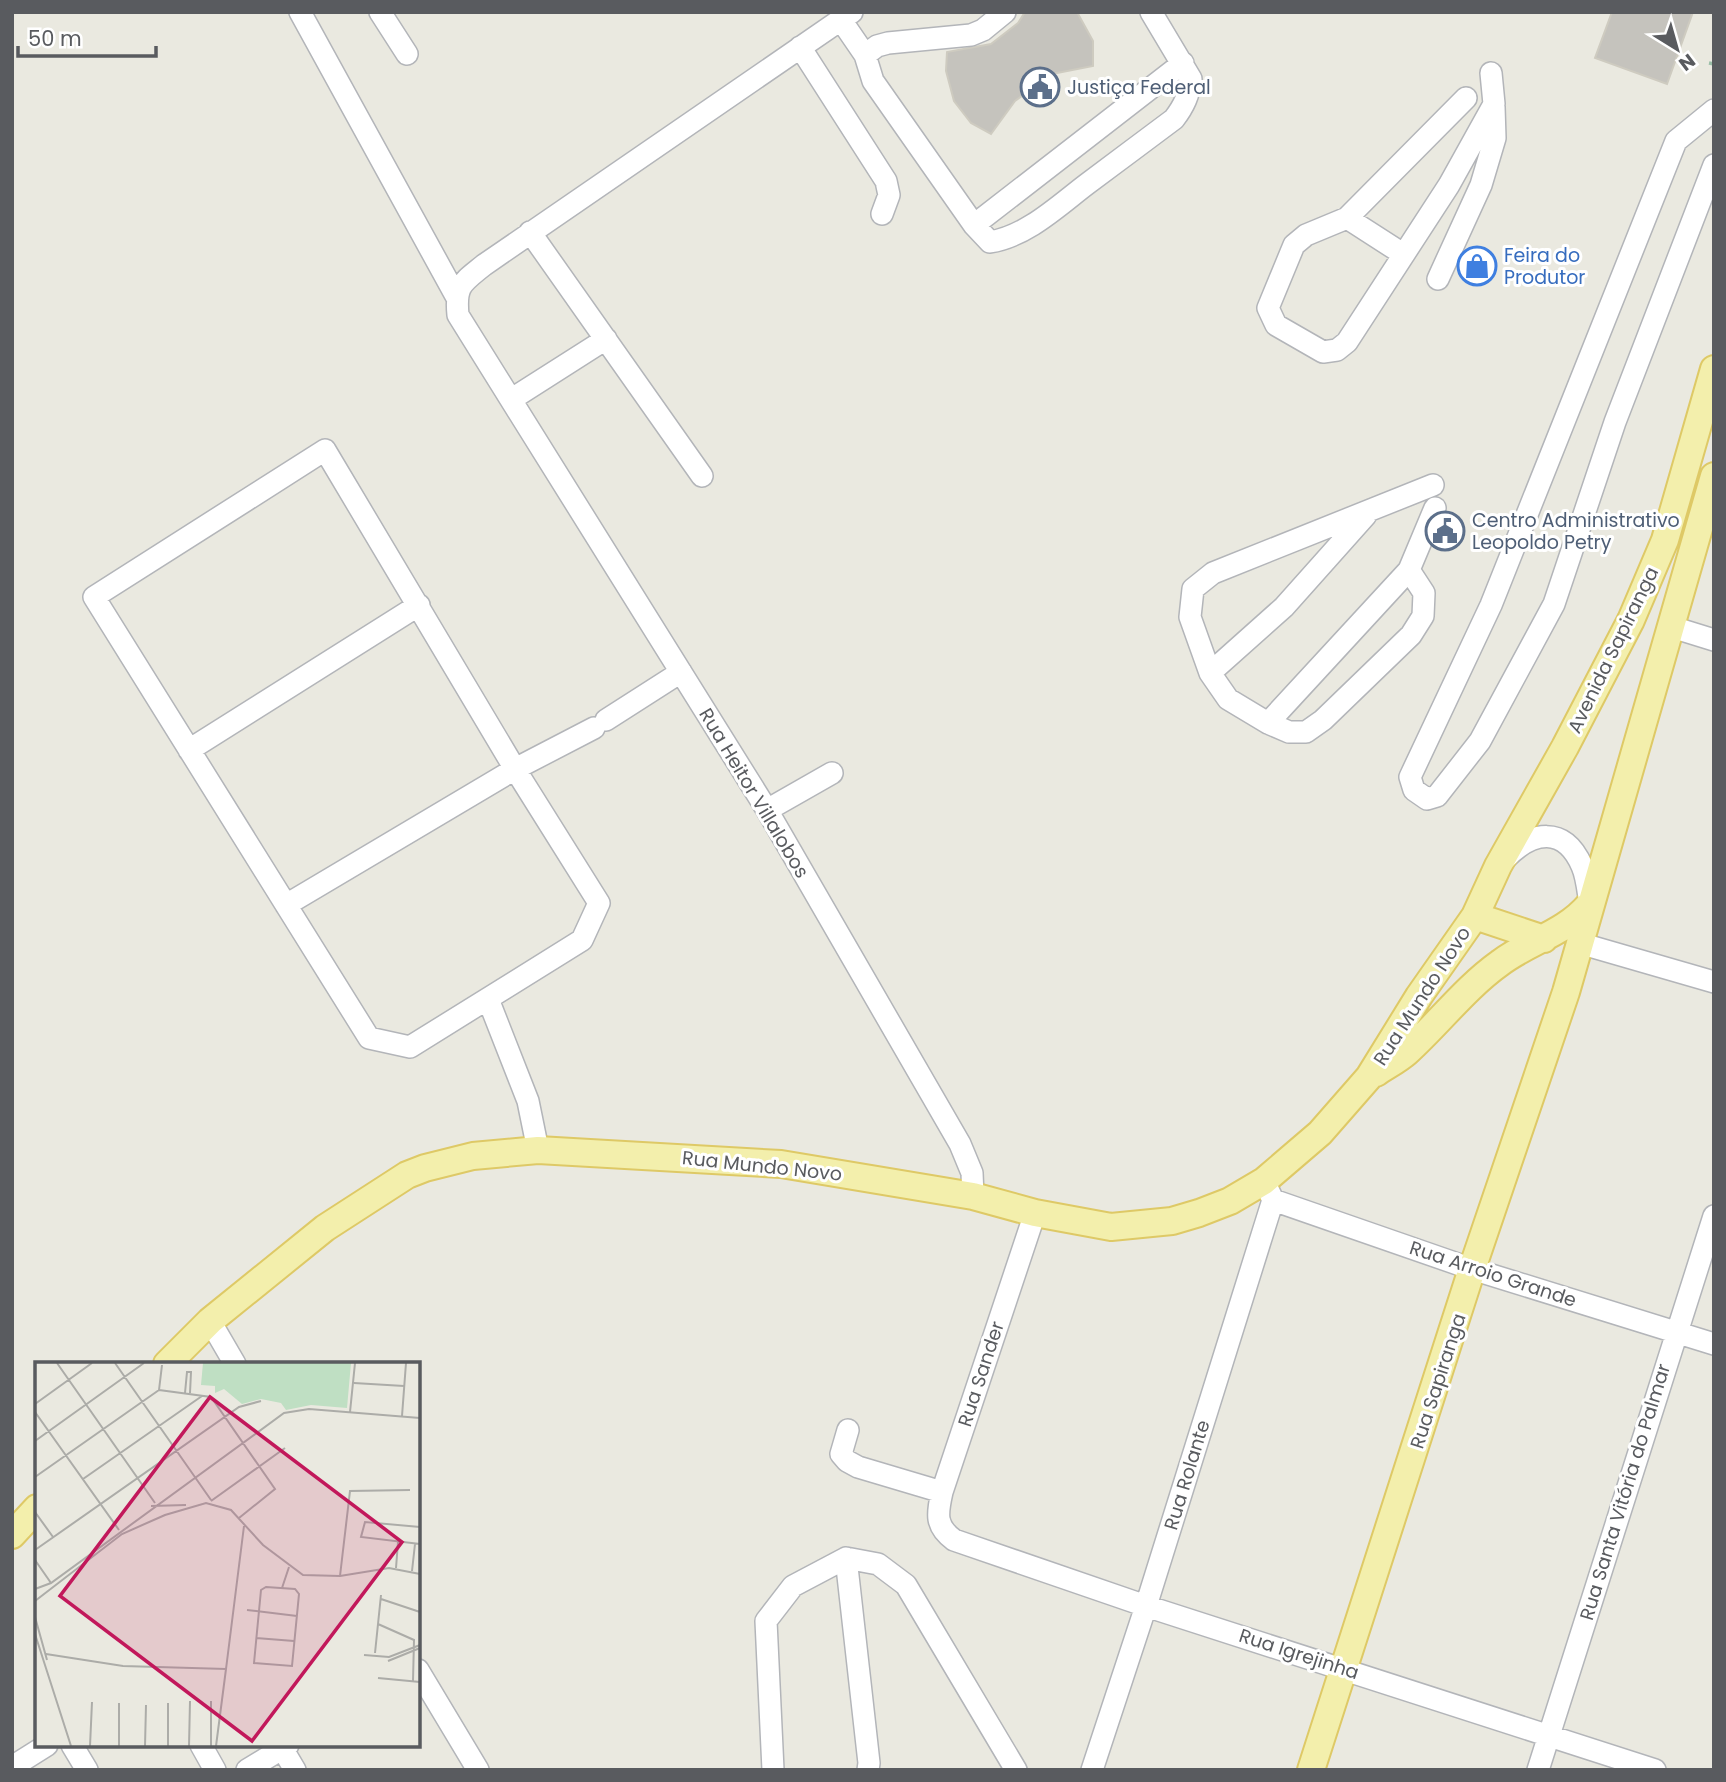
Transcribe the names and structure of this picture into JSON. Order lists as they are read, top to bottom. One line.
{"streets":{"main road":["Avenida Sapiranga","Rua Mundo Novo","Rua Sapiranga"],"street":["Rua Heitor Villalobos","Rua Arroio Grande","Rua Sander","Rua Rolante","Rua Santa Vitória do Palmar","Rua Igrejinha"]},"crossings":[["Avenida Sapiranga","Rua Mundo Novo"],["Avenida Sapiranga","Rua Sapiranga"],["Rua Heitor Villalobos","Rua Mundo Novo"],["Rua Mundo Novo","Rua Arroio Grande"],["Rua Mundo Novo","Rua Sander"],["Rua Mundo Novo","Rua Sapiranga"],["Rua Mundo Novo","Rua Rolante"],["Rua Arroio Grande","Rua Sapiranga"],["Rua Arroio Grande","Rua Rolante"],["Rua Arroio Grande","Rua Santa Vitória do Palmar"],["Rua Sander","Rua Igrejinha"],["Rua Sapiranga","Rua Igrejinha"],["Rua Rolante","Rua Igrejinha"],["Rua Santa Vitória do Palmar","Rua Igrejinha"]],"places":{"public building":["Justiça Federal","Centro Administrativo Leopoldo Petry"],"shop":["Feira do Produtor"]},"scale_bar":"50 m","north":"bottom right"}
